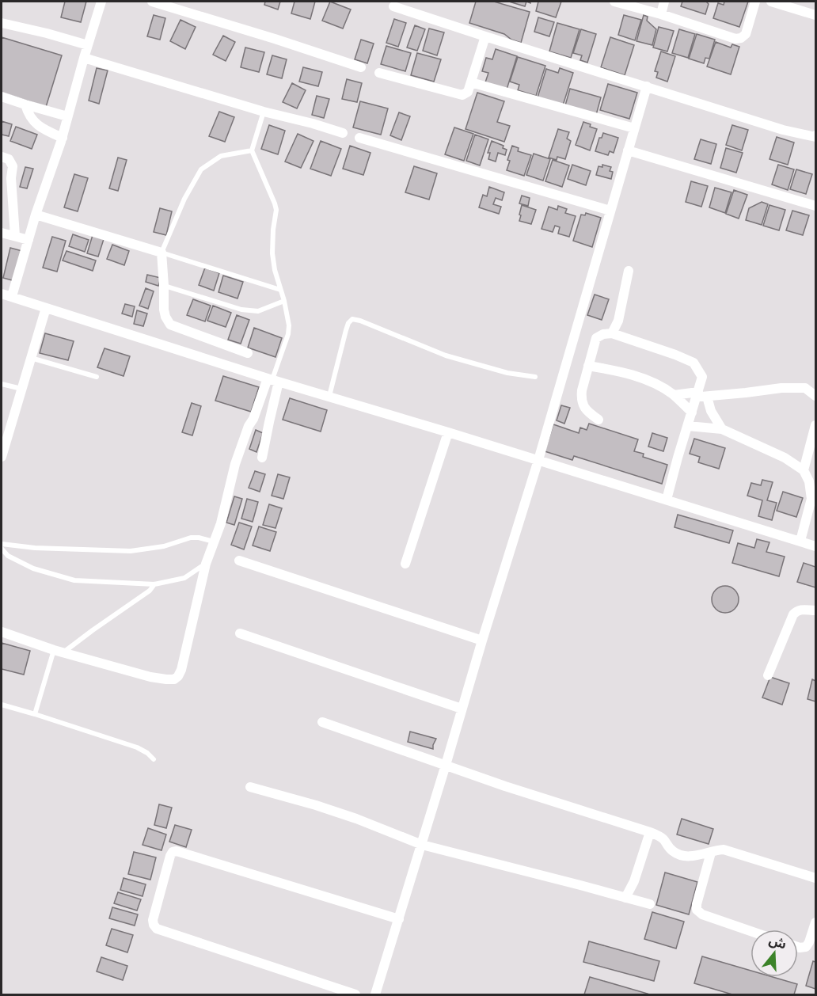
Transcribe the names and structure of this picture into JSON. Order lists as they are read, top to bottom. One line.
{"north":"top"}
